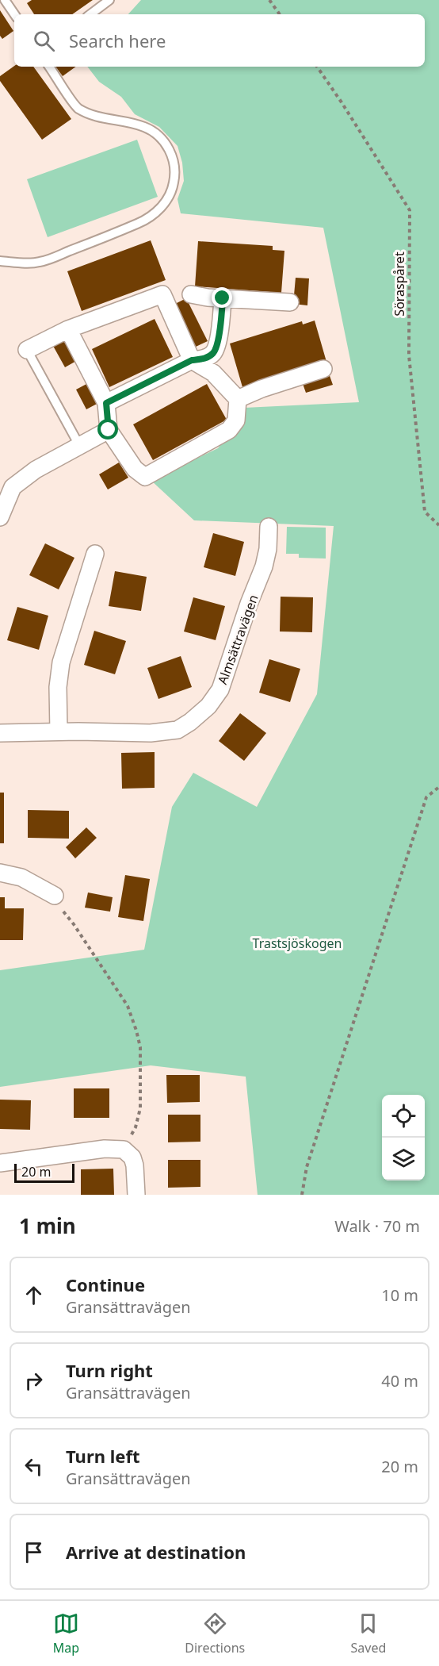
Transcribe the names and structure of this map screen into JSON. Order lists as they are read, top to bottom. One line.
{"streets":{"street":["Almsättravägen"],"path":["Söraspåret"]},"parks":["Trastsjöskogen"],"scale_bar":"20 m","page":{"search":"Search here","scale":"20 m","heading":["1 min","Walk · 70 m"],"list":[["Continue","Gransättravägen","10 m"],["Turn right","Gransättravägen","40 m"],["Turn left","Gransättravägen","20 m"],"Arrive at destination"],"nav":["Map","Directions","Saved"]}}
